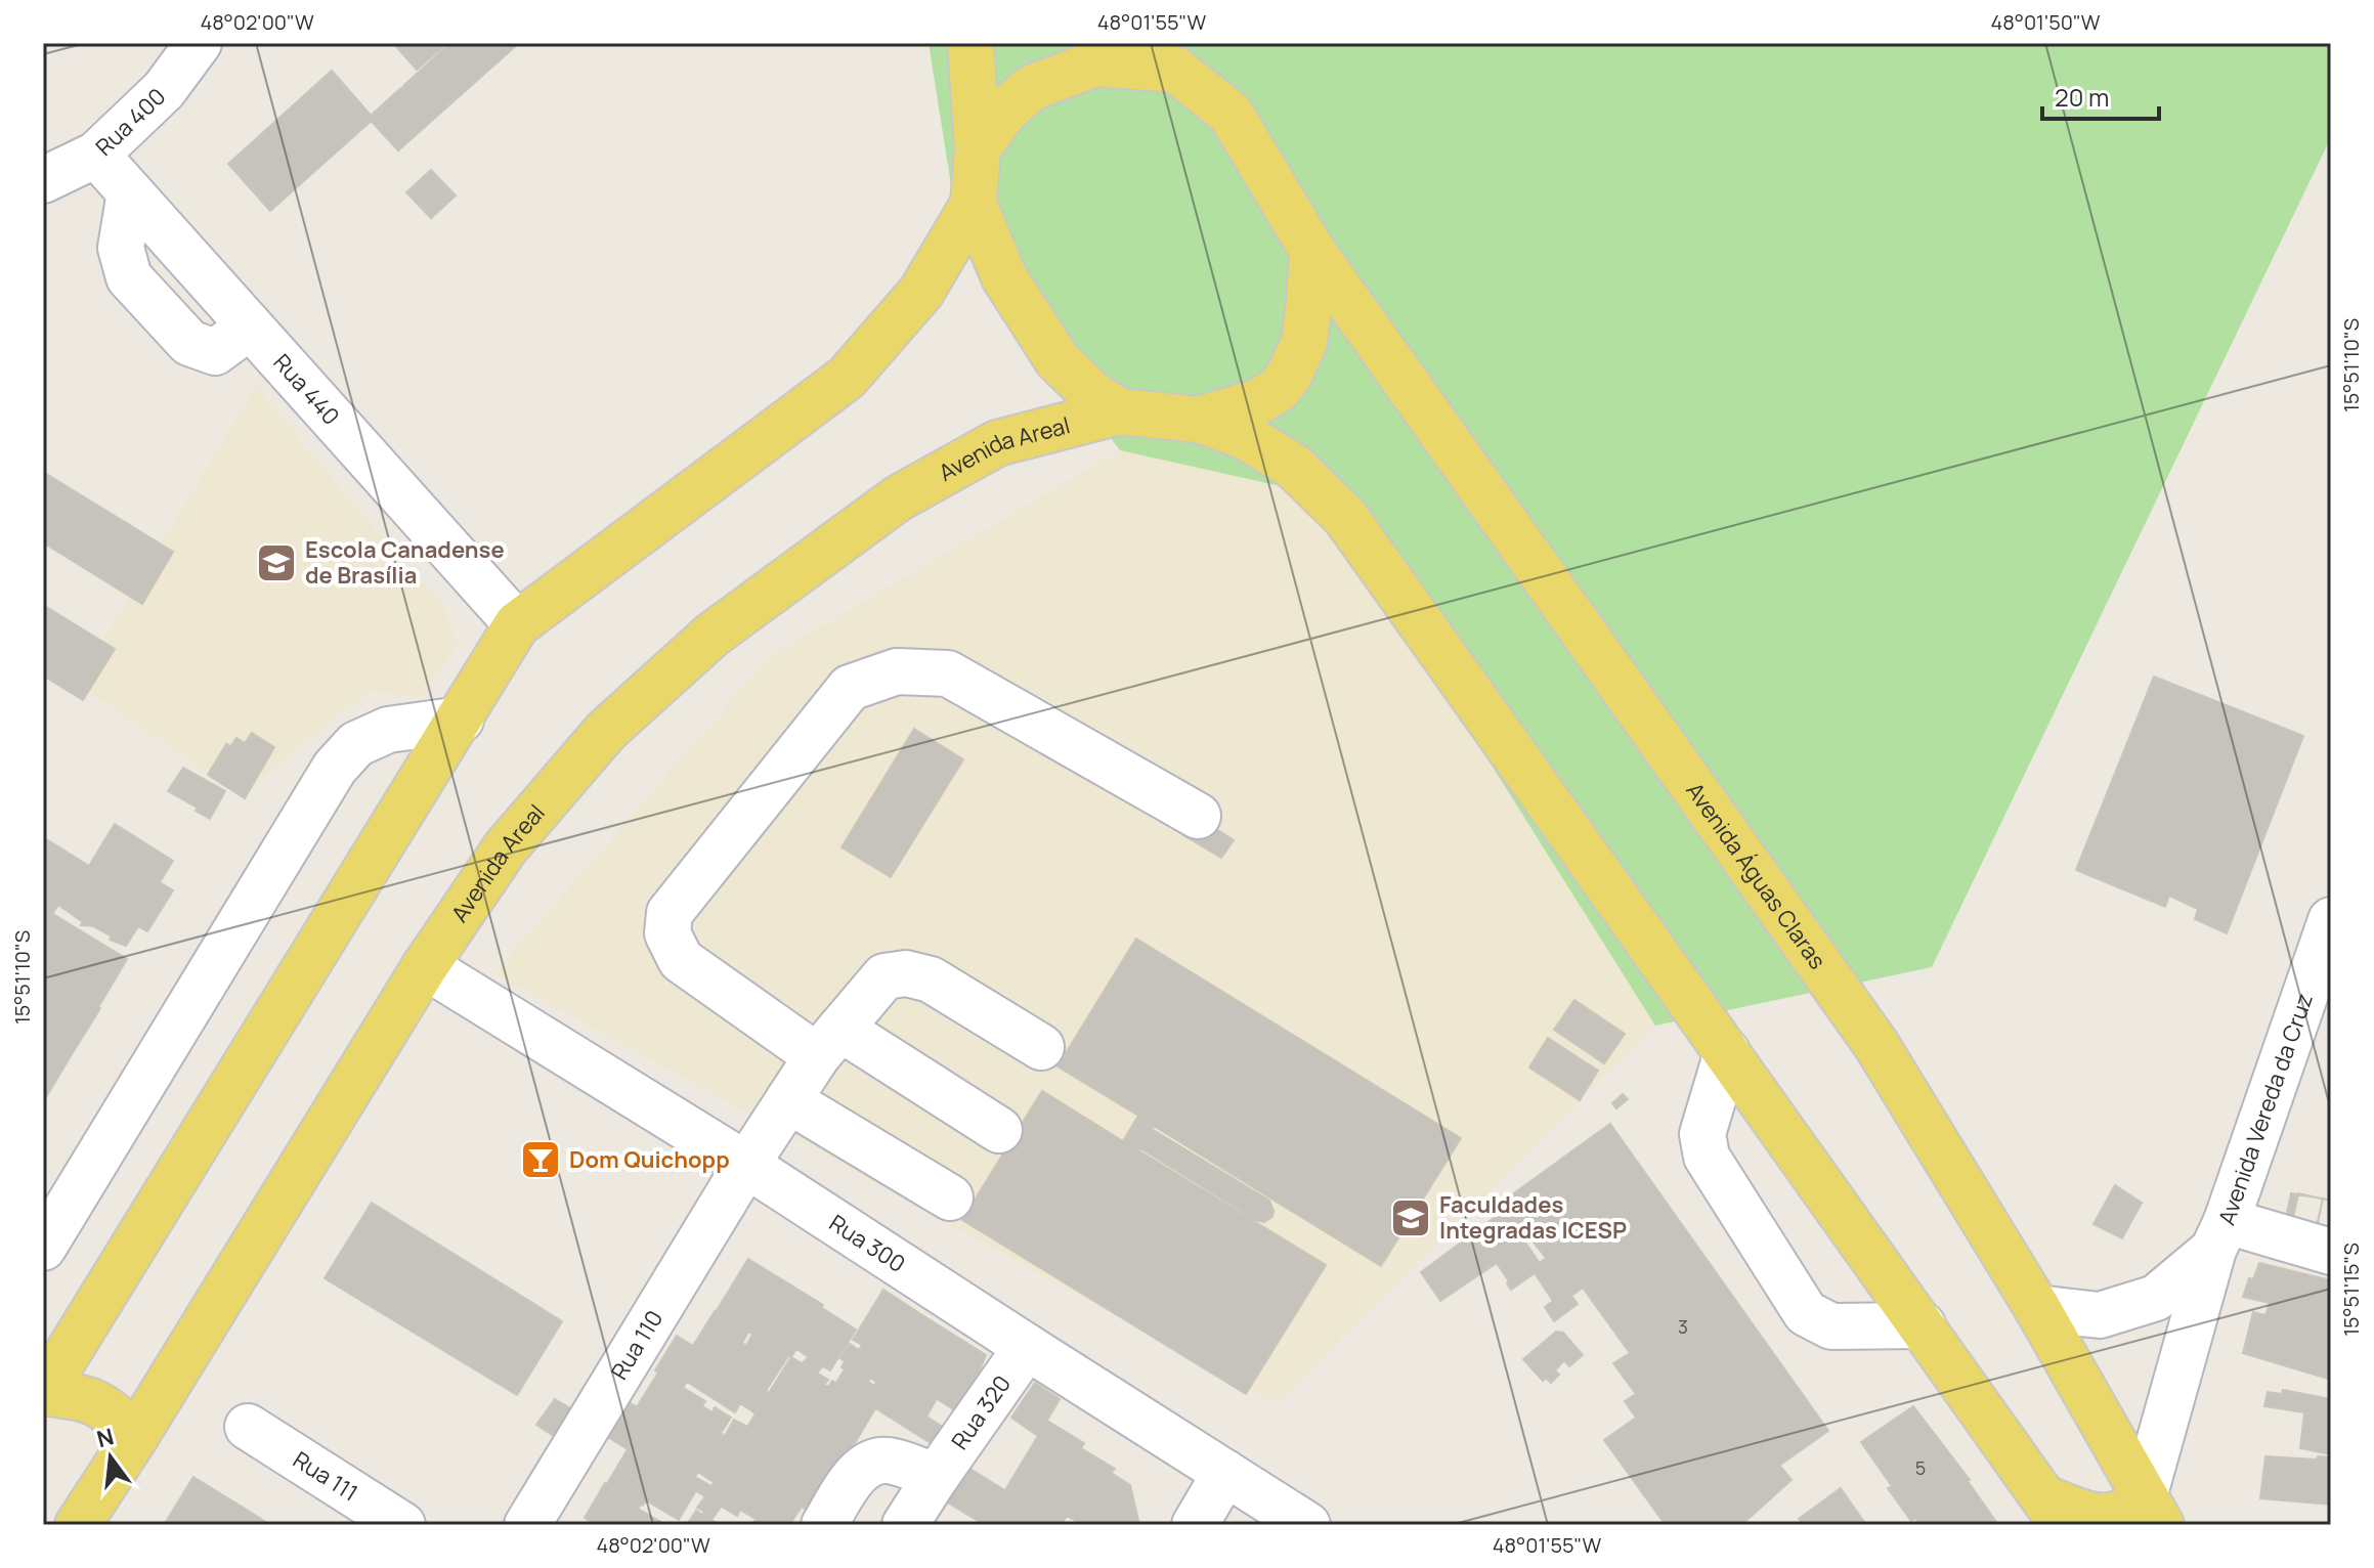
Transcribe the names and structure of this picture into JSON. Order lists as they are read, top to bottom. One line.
{"streets":{"main road":["Avenida Areal","Avenida Águas Claras"],"street":["Rua 400","Rua 440","Avenida Vereda da Cruz","Rua 300","Rua 110","Rua 320","Rua 111"]},"crossings":[["Rua 400","Rua 440"],["Avenida Areal","Rua 300"],["Avenida Águas Claras","Avenida Vereda da Cruz"],["Rua 300","Rua 110"],["Rua 300","Rua 320"]],"places":{"school or university":["Escola Canadense de Brasília","Faculdades Integradas ICESP"],"bar":["Dom Quichopp"]},"house_numbers":["3","5"],"scale_bar":"20 m","north":"top","coordinates":["48°02'00\"W","48°01'55\"W","48°01'50\"W","15°51'10\"S","15°51'15\"S"]}
